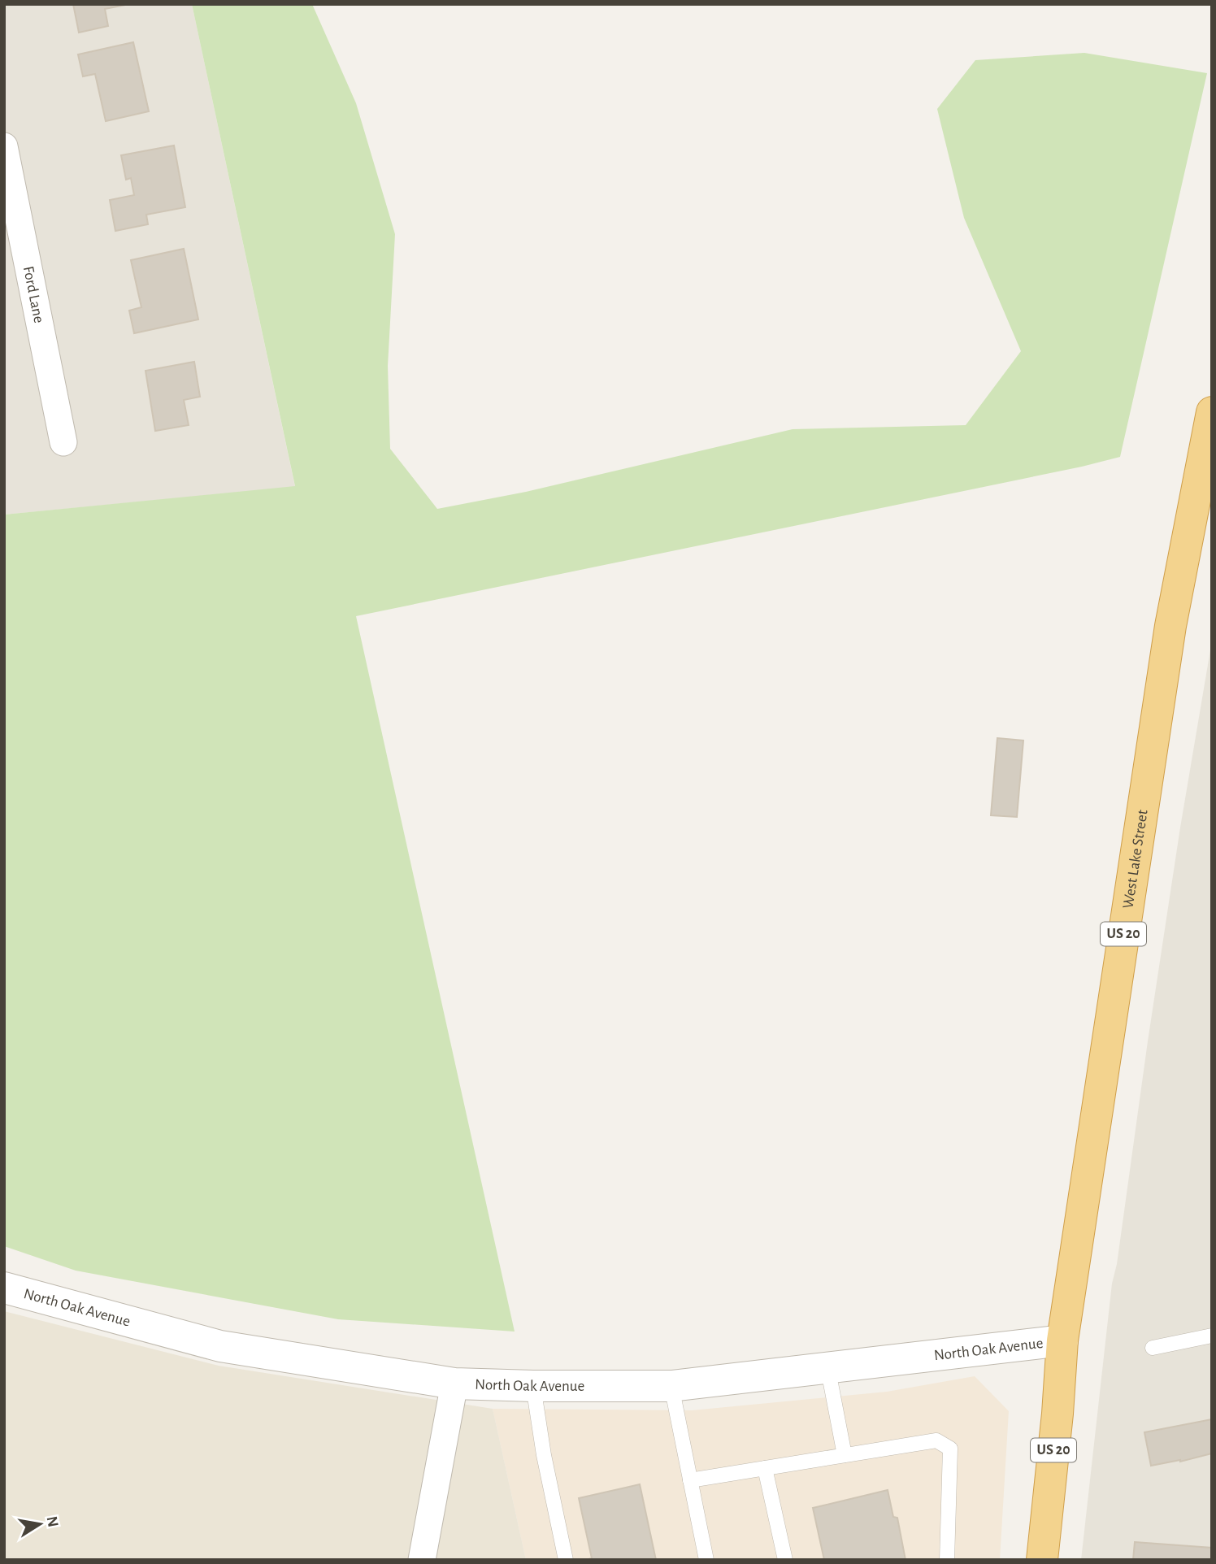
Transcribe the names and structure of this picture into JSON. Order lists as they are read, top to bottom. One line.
{"streets":{"highway":["West Lake Street","US 20"],"street":["Ford Lane","North Oak Avenue"]},"crossings":[["West Lake Street","US 20"],["West Lake Street","North Oak Avenue"],["US 20","North Oak Avenue"]],"north":"right"}
